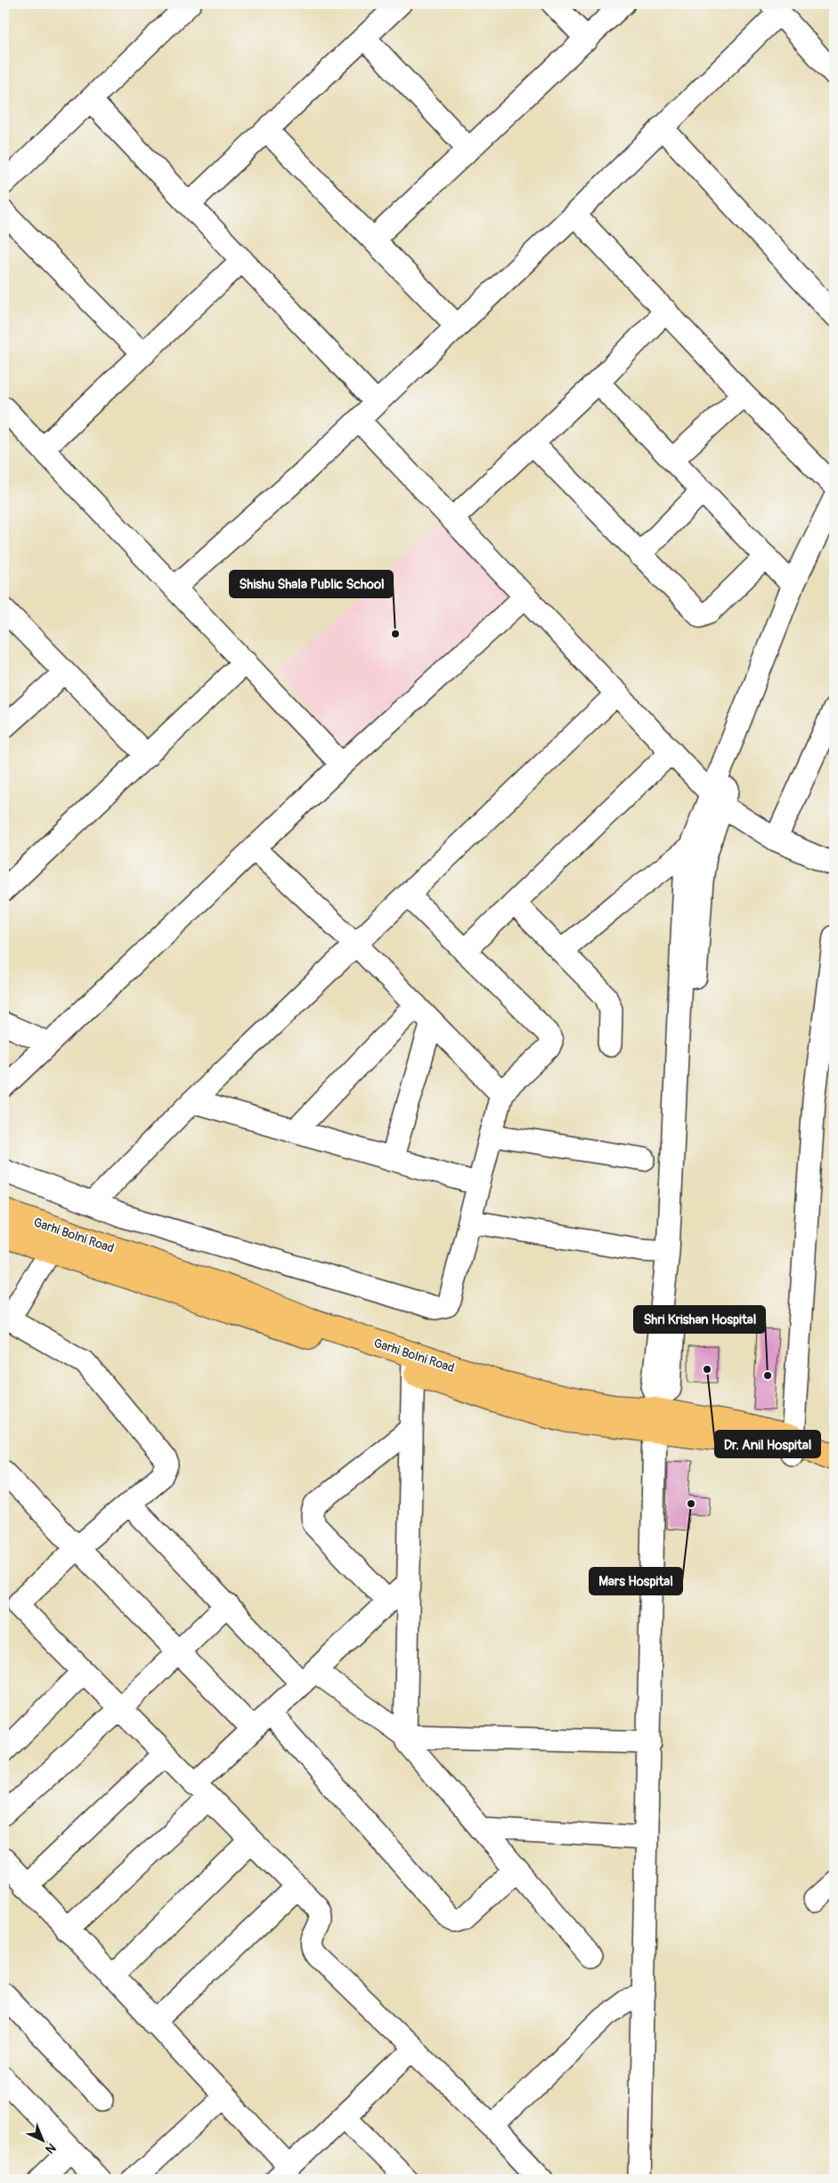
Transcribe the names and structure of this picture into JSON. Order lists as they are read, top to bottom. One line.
{"streets":{"main road":["Garhi Bolni Road"]},"places":["Shishu Shala Public School","Dr. Anil Hospital","Shri Krishan Hospital","Mars Hospital"],"north":"bottom right"}
